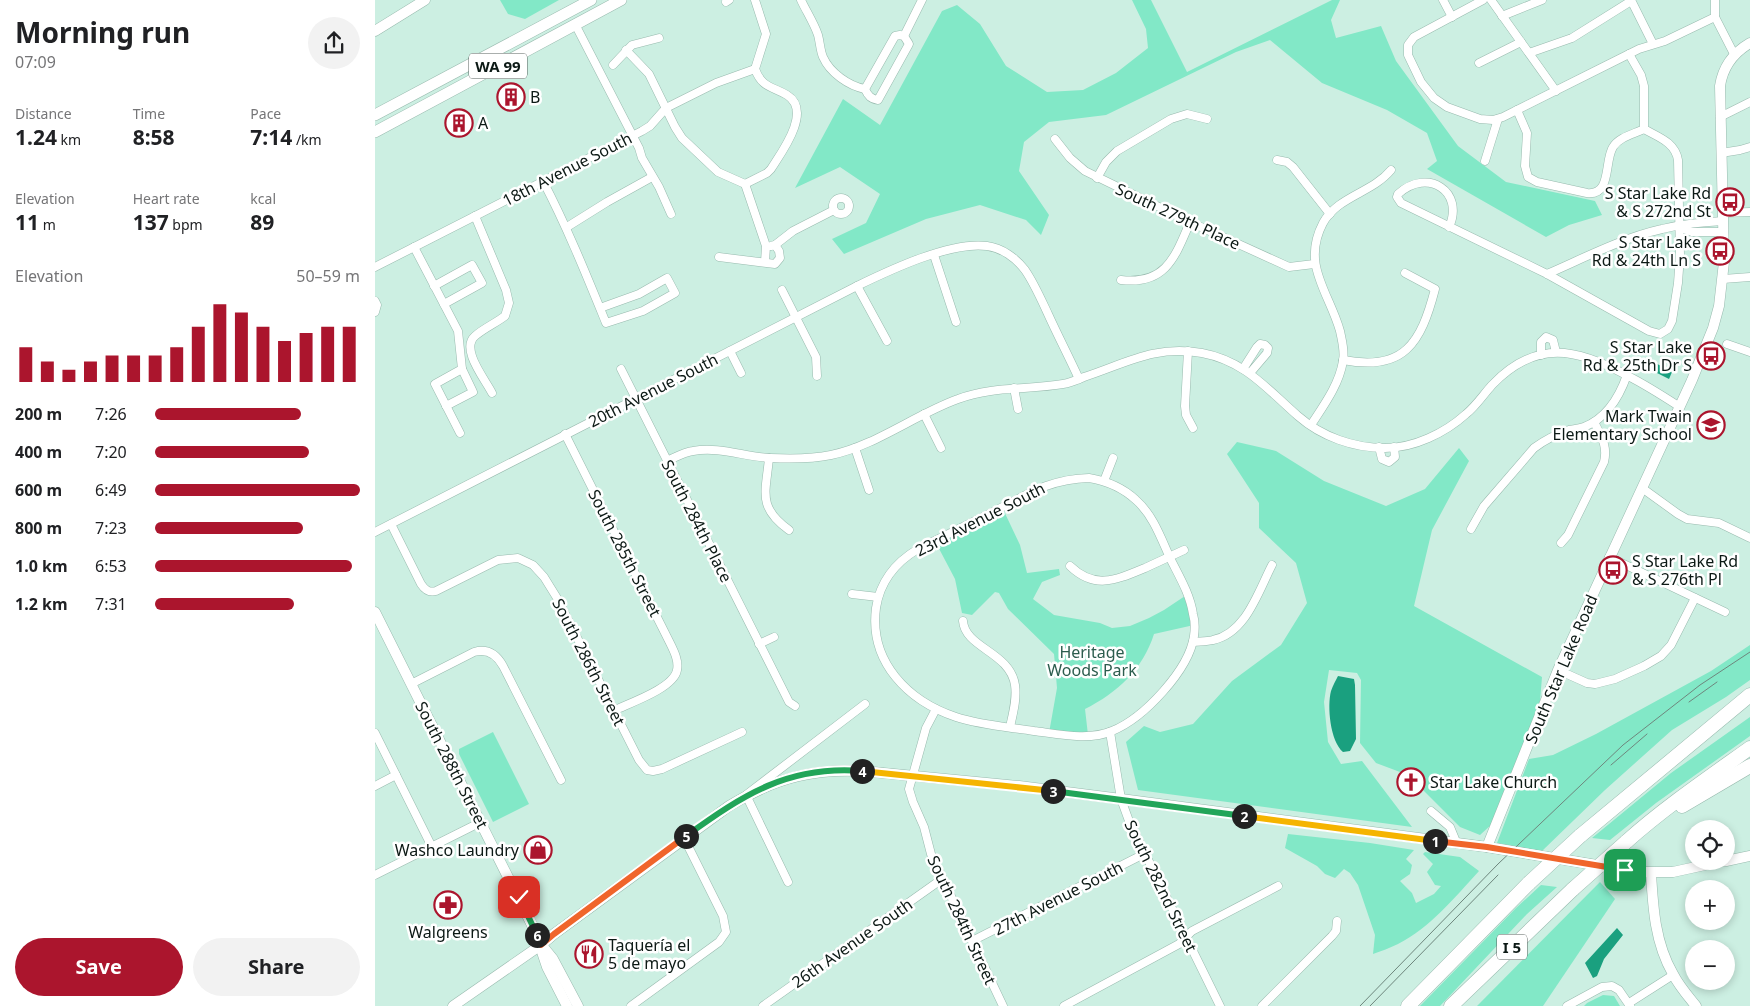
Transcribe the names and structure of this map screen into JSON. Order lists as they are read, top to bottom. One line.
{"streets":{"highway":["I 5"],"main road":["WA 99","South Star Lake Road","South 288th Street"],"street":["18th Avenue South","South 279th Place","20th Avenue South","23rd Avenue South","South 284th Place","South 285th Street","South 286th Street","South 282nd Street","27th Avenue South","South 284th Street","26th Avenue South"]},"crossings":[["20th Avenue South","South 284th Place"],["20th Avenue South","South 285th Street"],["20th Avenue South","South 286th Street"],["South 285th Street","South 286th Street"],["South 282nd Street","27th Avenue South"],["27th Avenue South","South 284th Street"],["South 284th Street","26th Avenue South"]],"parks":["Heritage Woods Park"],"places":{"building":["B","A"],"bus stop":["S Star Lake Rd & S 272nd St","S Star Lake Rd & 24th Ln S","S Star Lake Rd & 25th Dr S","S Star Lake Rd & S 276th Pl"],"school or university":["Mark Twain Elementary School"],"church":["Star Lake Church"],"shop":["Washco Laundry"],"pharmacy":["Walgreens"],"restaurant":["Taquería el 5 de mayo"]},"page":{"heading":["Morning run","07:09"],"stats":[["Distance","1.24 km"],["Time","8:58"],["Pace","7:14 /km"],["Elevation","11 m"],["Heart rate","137 bpm"],["kcal","89"]],"chart":["Elevation","50–59 m"],"list":[{"name":"200 m","note":"7:26"},{"name":"400 m","note":"7:20"},{"name":"600 m","note":"6:49"},{"name":"800 m","note":"7:23"},{"name":"1.0 km","note":"6:53"},{"name":"1.2 km","note":"7:31"}],"pins":["4","3","2","5","1","6"],"map_buttons":["+","−"],"buttons":["Save","Share"]}}
